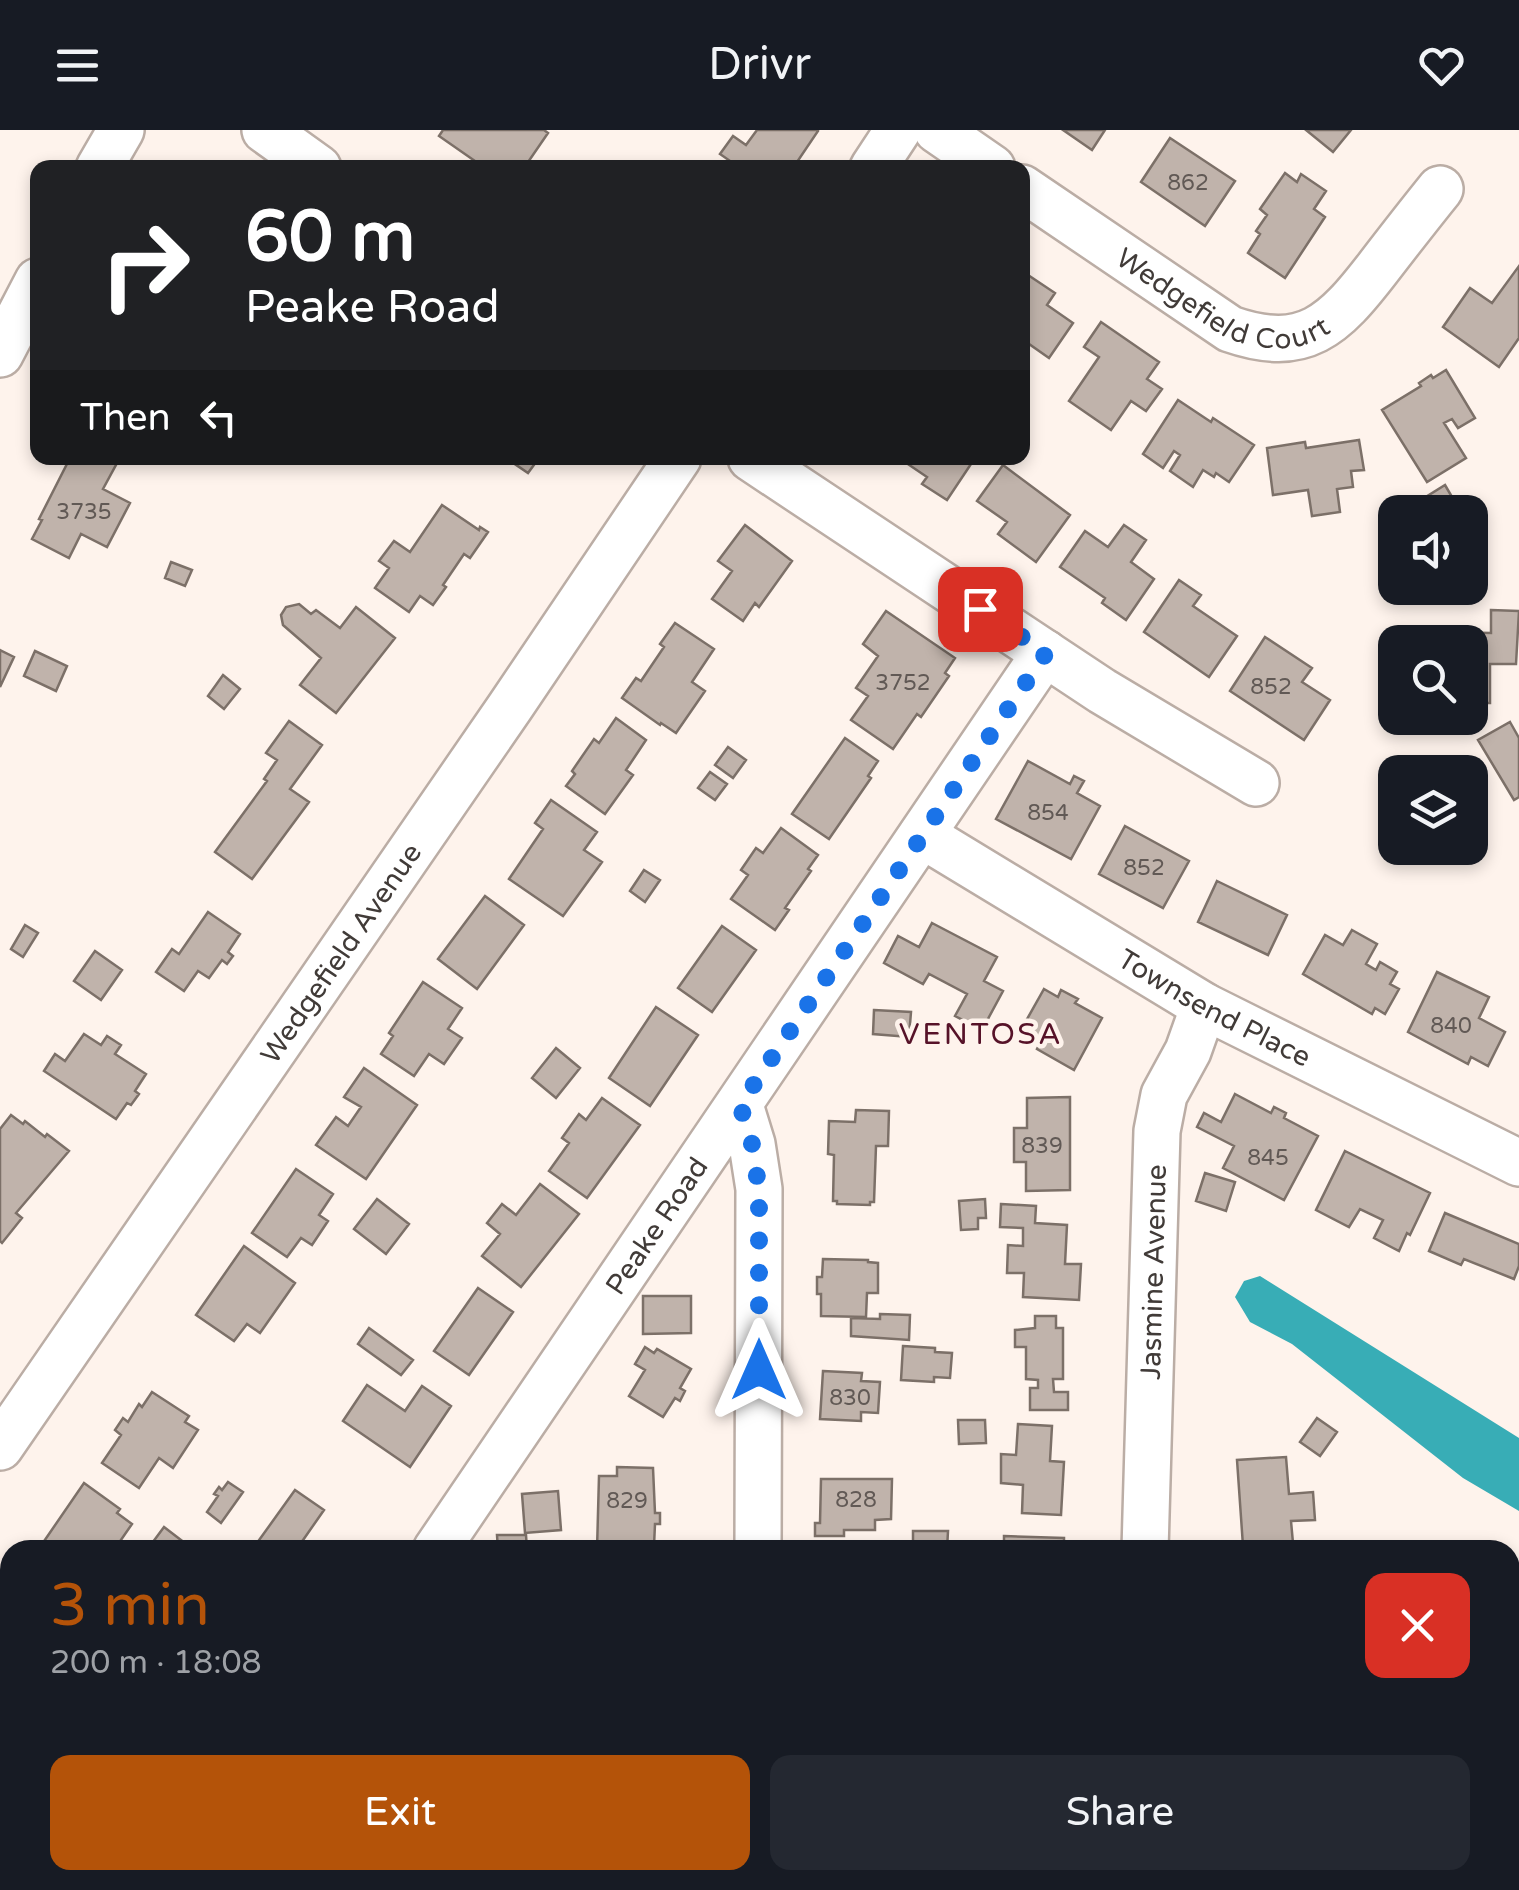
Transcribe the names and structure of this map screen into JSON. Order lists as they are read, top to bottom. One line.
{"streets":{"street":["Wedgefield Court","Wedgefield Avenue","Townsend Place","Peake Road","Jasmine Avenue"]},"crossings":[["Townsend Place","Peake Road"],["Townsend Place","Jasmine Avenue"]],"districts":["VENTOSA"],"house_numbers":["862","3735","3752","852","854","852","840","839","845","830","828","829"],"page":{"header":"Drivr","turn":["60 m","Peake Road"],"then":"Then","heading":["3 min","200 m · 18:08"],"buttons":["Exit","Share"]}}
